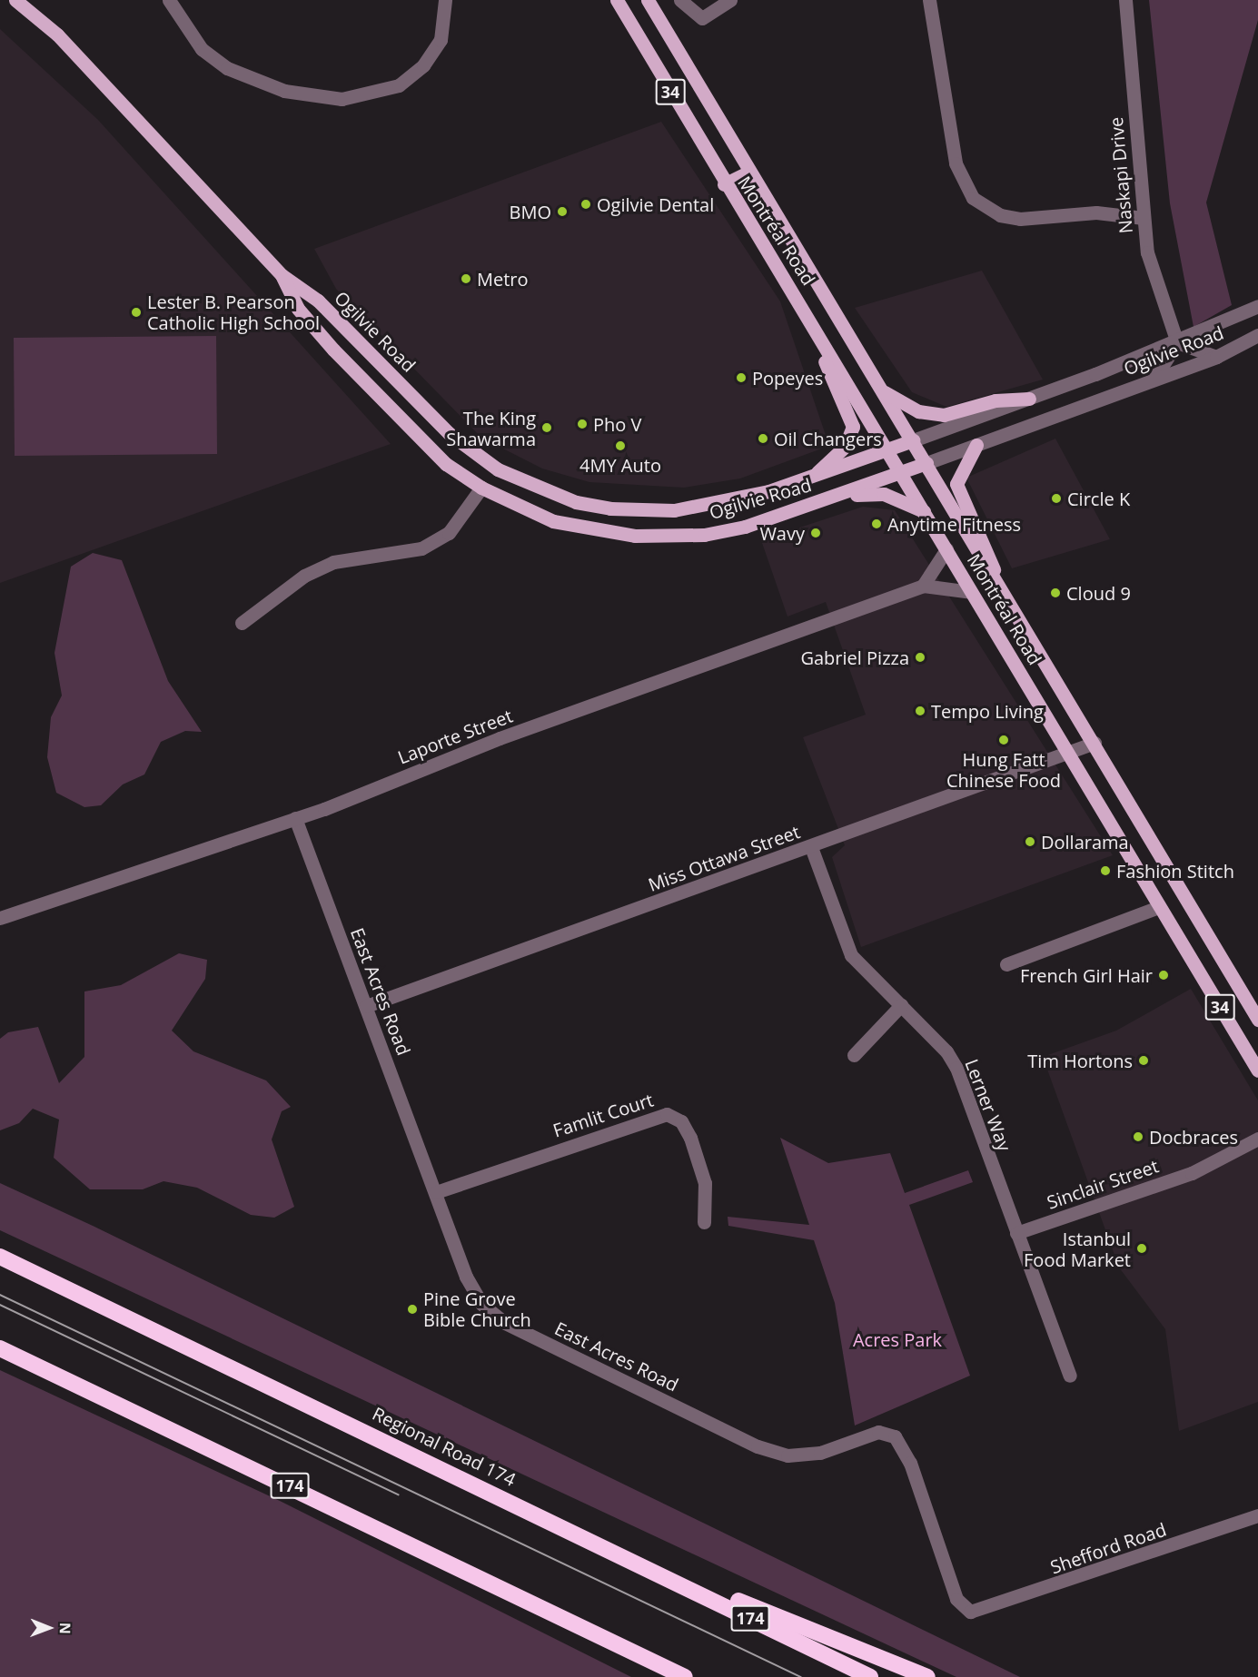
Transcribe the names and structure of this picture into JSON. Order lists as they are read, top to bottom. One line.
{"streets":{"highway":["Regional Road 174","174"],"main road":["34","Montréal Road","Ogilvie Road"],"street":["Naskapi Drive","Laporte Street","Miss Ottawa Street","East Acres Road","Lerner Way","Famlit Court","Sinclair Street","Shefford Road"]},"crossings":[["Naskapi Drive","Ogilvie Road"],["Montréal Road","Ogilvie Road"],["Montréal Road","Laporte Street"],["Montréal Road","Miss Ottawa Street"],["Laporte Street","East Acres Road"],["Miss Ottawa Street","East Acres Road"],["Miss Ottawa Street","Lerner Way"],["East Acres Road","Famlit Court"],["East Acres Road","Shefford Road"],["Lerner Way","Sinclair Street"]],"parks":["Acres Park"],"places":["Ogilvie Dental","BMO","Metro","Lester B. Pearson Catholic High School","Popeyes","Pho V","The King Shawarma","Oil Changers","4MY Auto","Circle K","Anytime Fitness","Wavy","Cloud 9","Gabriel Pizza","Tempo Living","Hung Fatt Chinese Food","Dollarama","Fashion Stitch","French Girl Hair","Tim Hortons","Docbraces","Istanbul Food Market","Pine Grove Bible Church"],"north":"right"}
